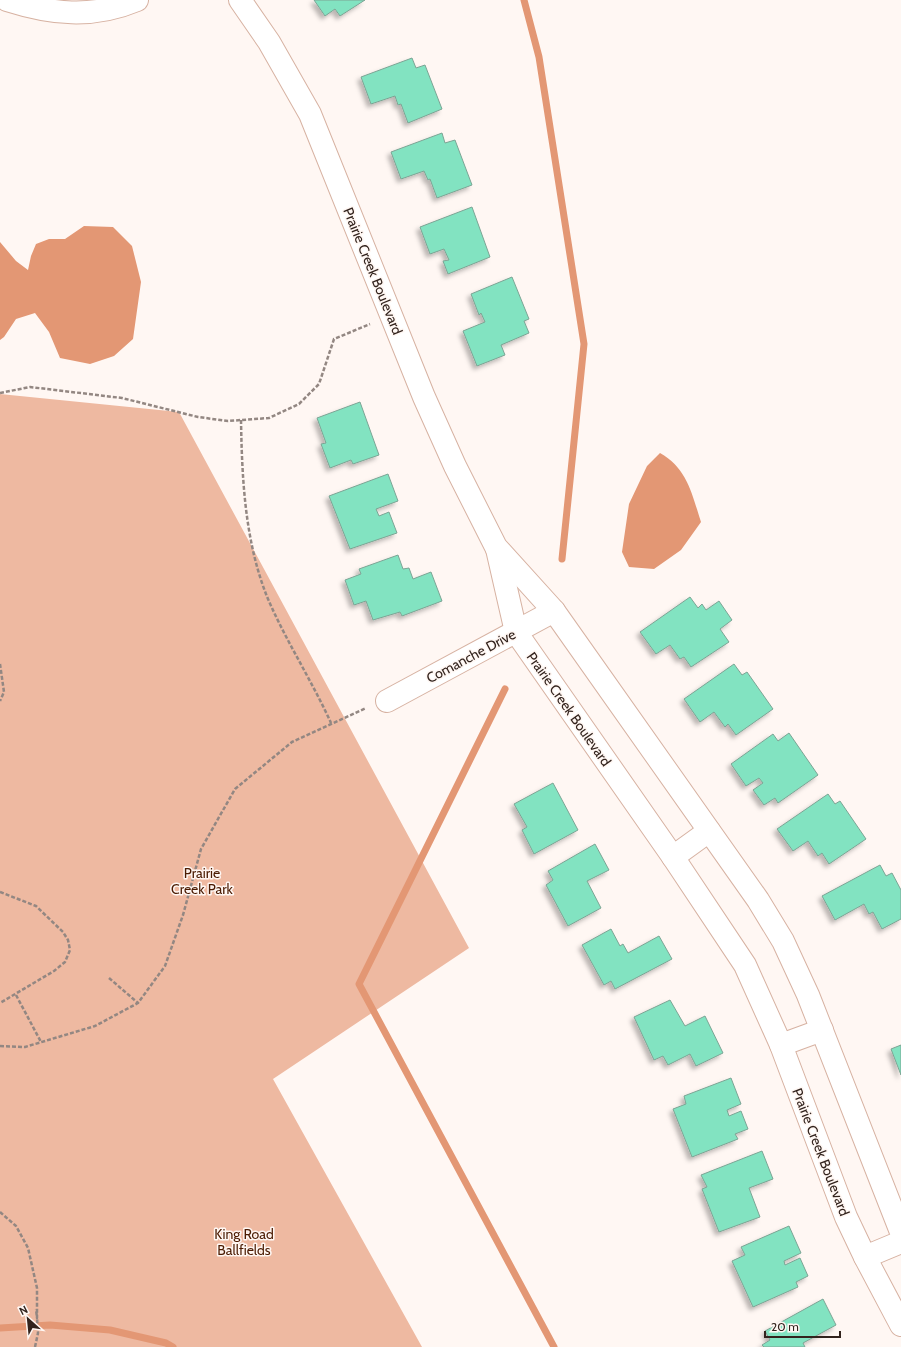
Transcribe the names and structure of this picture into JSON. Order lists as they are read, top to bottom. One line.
{"streets":{"street":["Prairie Creek Boulevard","Comanche Drive"]},"crossings":[["Prairie Creek Boulevard","Comanche Drive"]],"parks":["Prairie Creek Park","King Road Ballfields"],"scale_bar":"20 m","north":"top left"}
